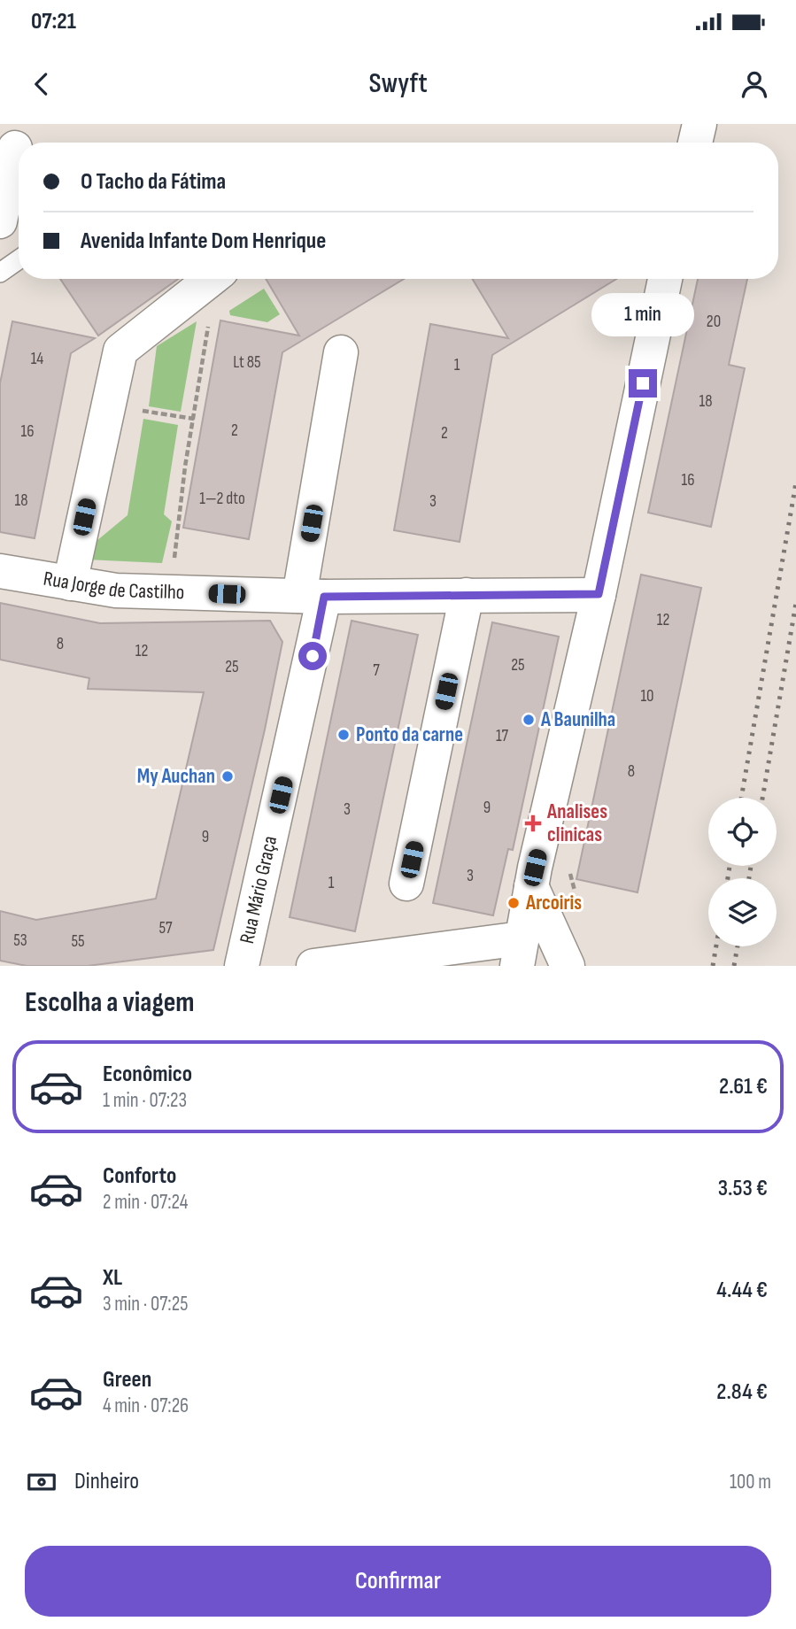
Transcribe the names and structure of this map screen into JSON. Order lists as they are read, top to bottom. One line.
{"streets":{"street":["Rua Jorge de Castilho","Rua Mário Graça"]},"crossings":[["Rua Jorge de Castilho","Rua Mário Graça"]],"places":{"other":["A Baunilha","Ponto da carne","My Auchan","Arcoiris"],"health":["Analises clinicas"]},"house_numbers":["20","14","Lt 85","1","18","2","16","2","16","1—2 dto","18","3","12","8","12","25","25","7","10","17","8","9","3","9","3","1","57","53","55"],"page":{"status":"07:21","header":"Swyft","banner":["O Tacho da Fátima","Avenida Infante Dom Henrique"],"bubble":"1 min","heading":"Escolha a viagem","list":[{"name":"Econômico","note":"1 min · 07:23","value":"2.61 €"},{"name":"Conforto","note":"2 min · 07:24","value":"3.53 €"},{"name":"XL","note":"3 min · 07:25","value":"4.44 €"},{"name":"Green","note":"4 min · 07:26","value":"2.84 €"}],"pay":["Dinheiro","100 m"],"buttons":"Confirmar"}}
